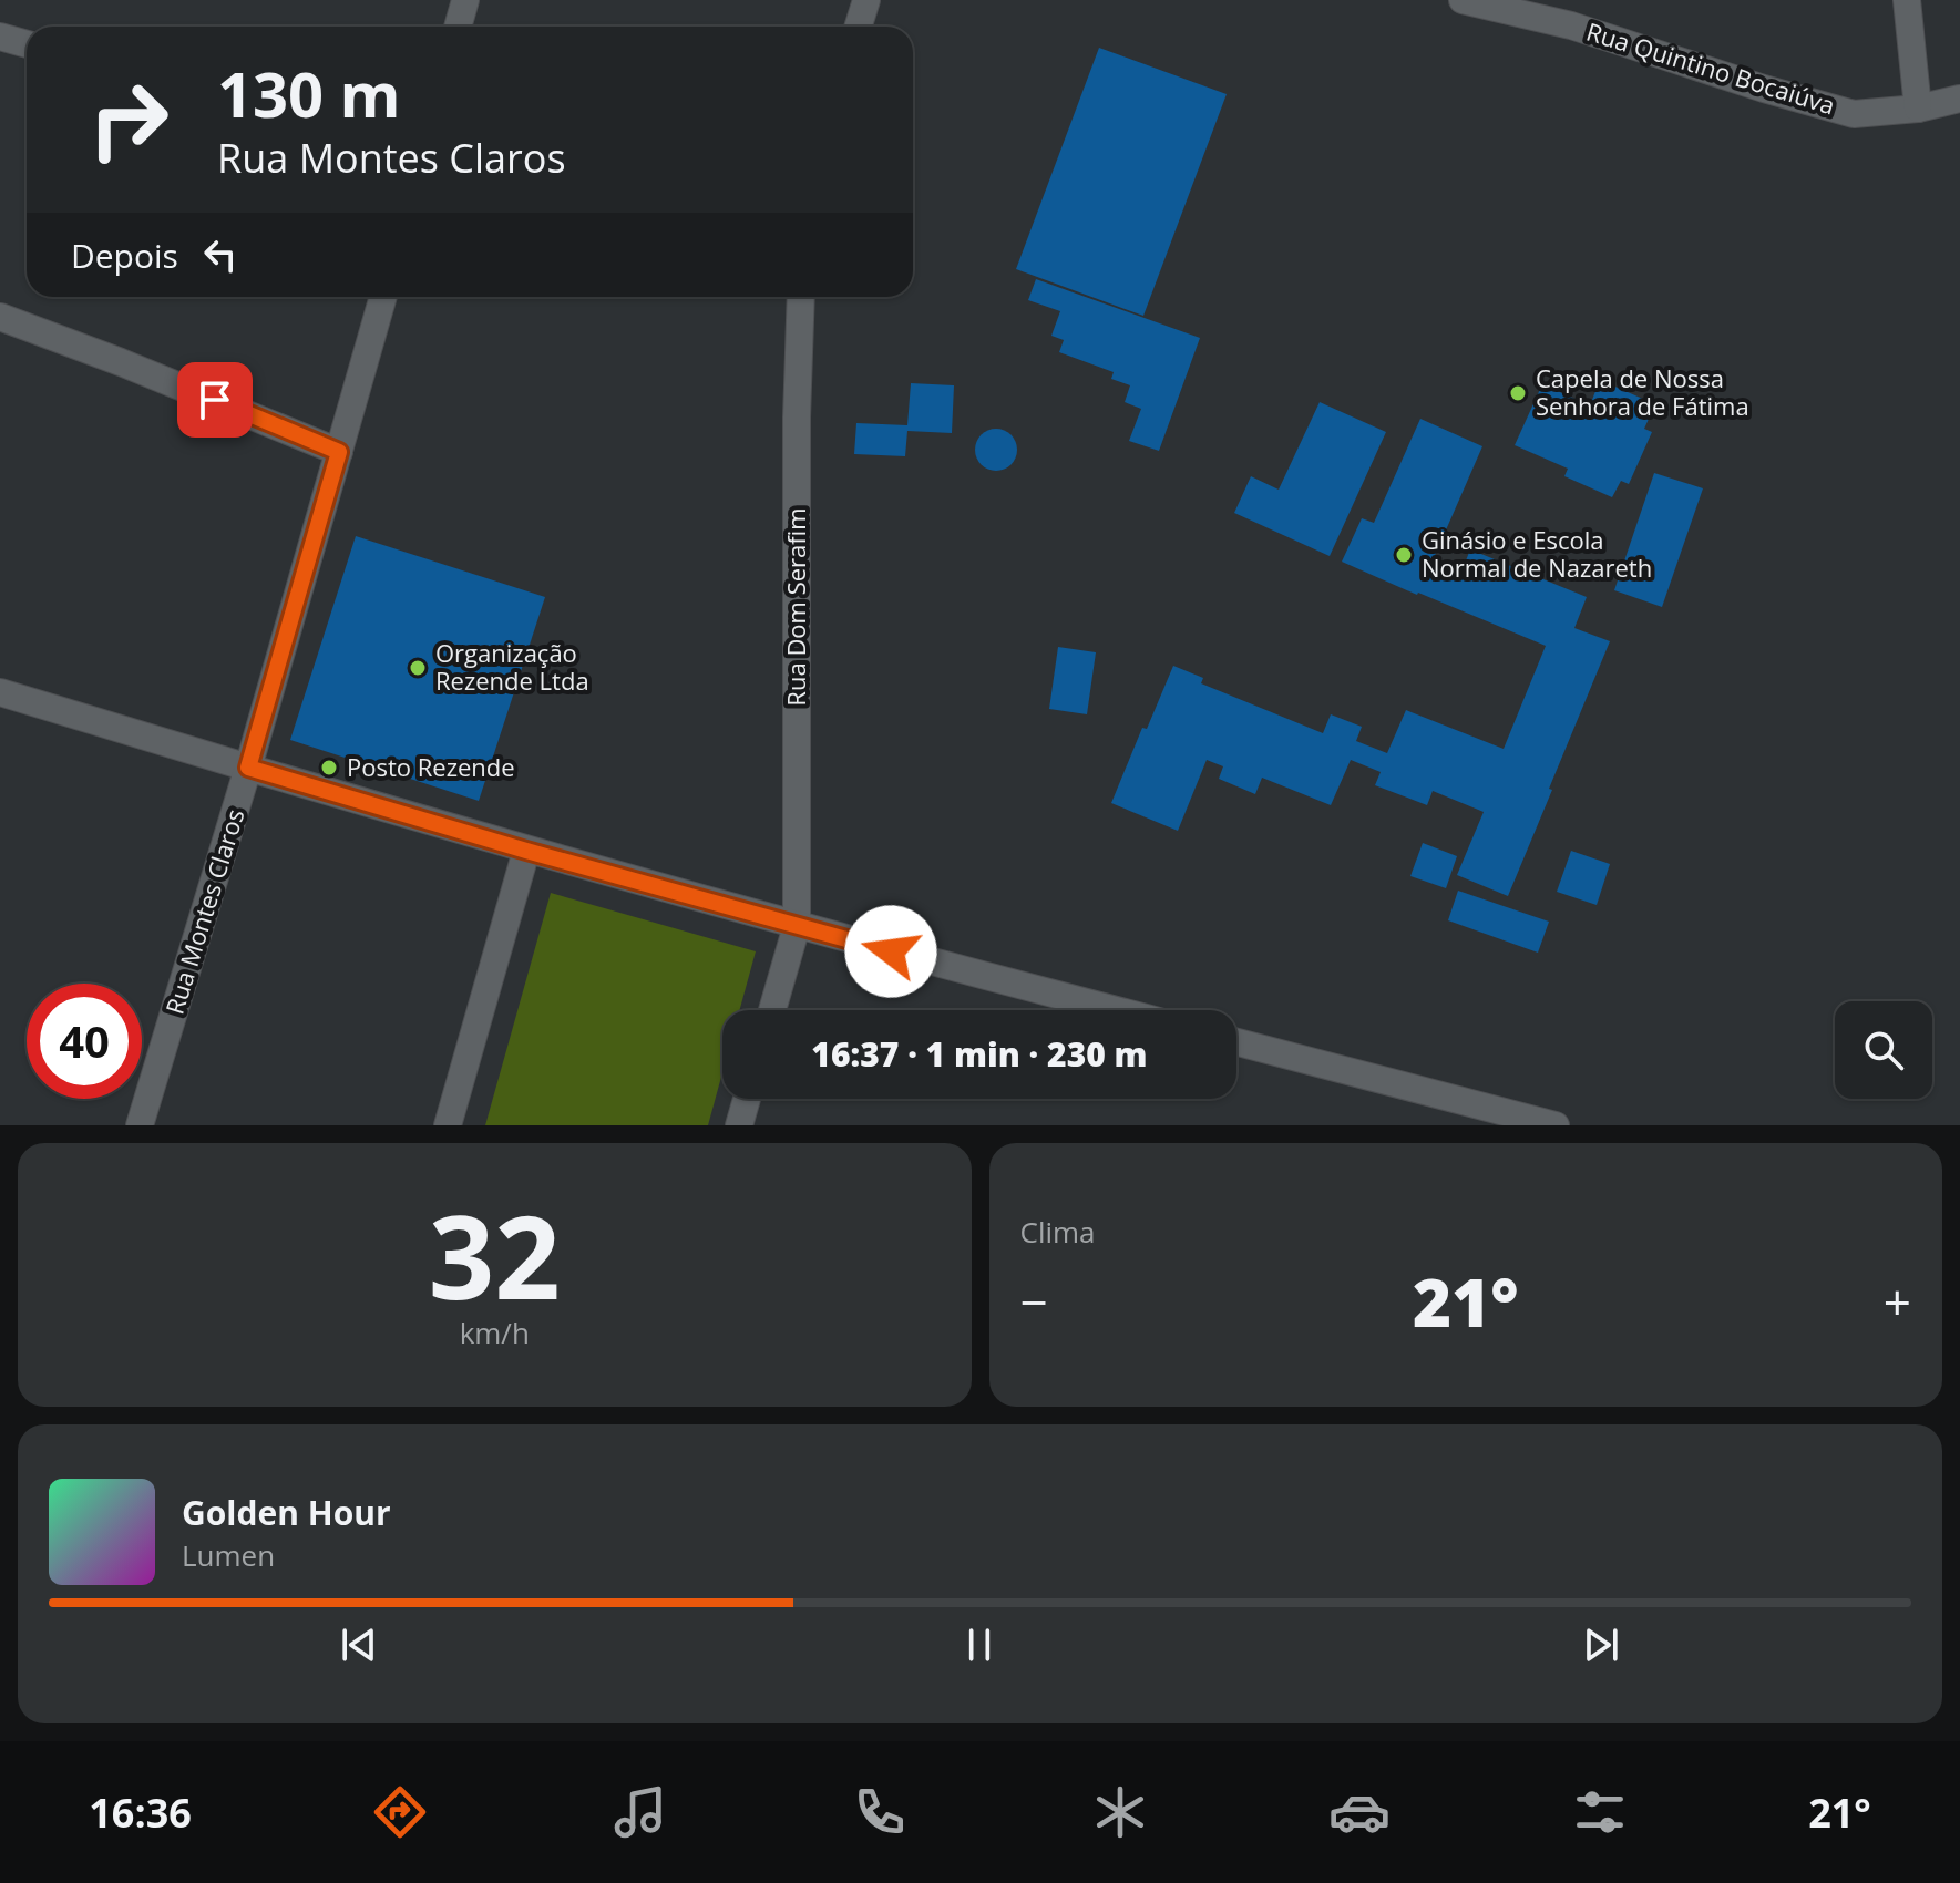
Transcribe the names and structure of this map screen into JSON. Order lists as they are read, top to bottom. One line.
{"streets":{"street":["Rua Quintino Bocaiúva","Rua Dom Serafim","Rua Montes Claros"]},"places":["Capela de Nossa Senhora de Fátima","Ginásio e Escola Normal de Nazareth","Organização Rezende Ltda","Posto Rezende"],"page":{"turn":["130 m","Rua Montes Claros"],"then":"Depois","limit":"40","trip":"16:37 · 1 min · 230 m","tile":[["32","km/h"],"Clima"],"heat":["−","21°","+"],"song":["Golden Hour","Lumen"],"tabs":["16:36","21°"]}}
